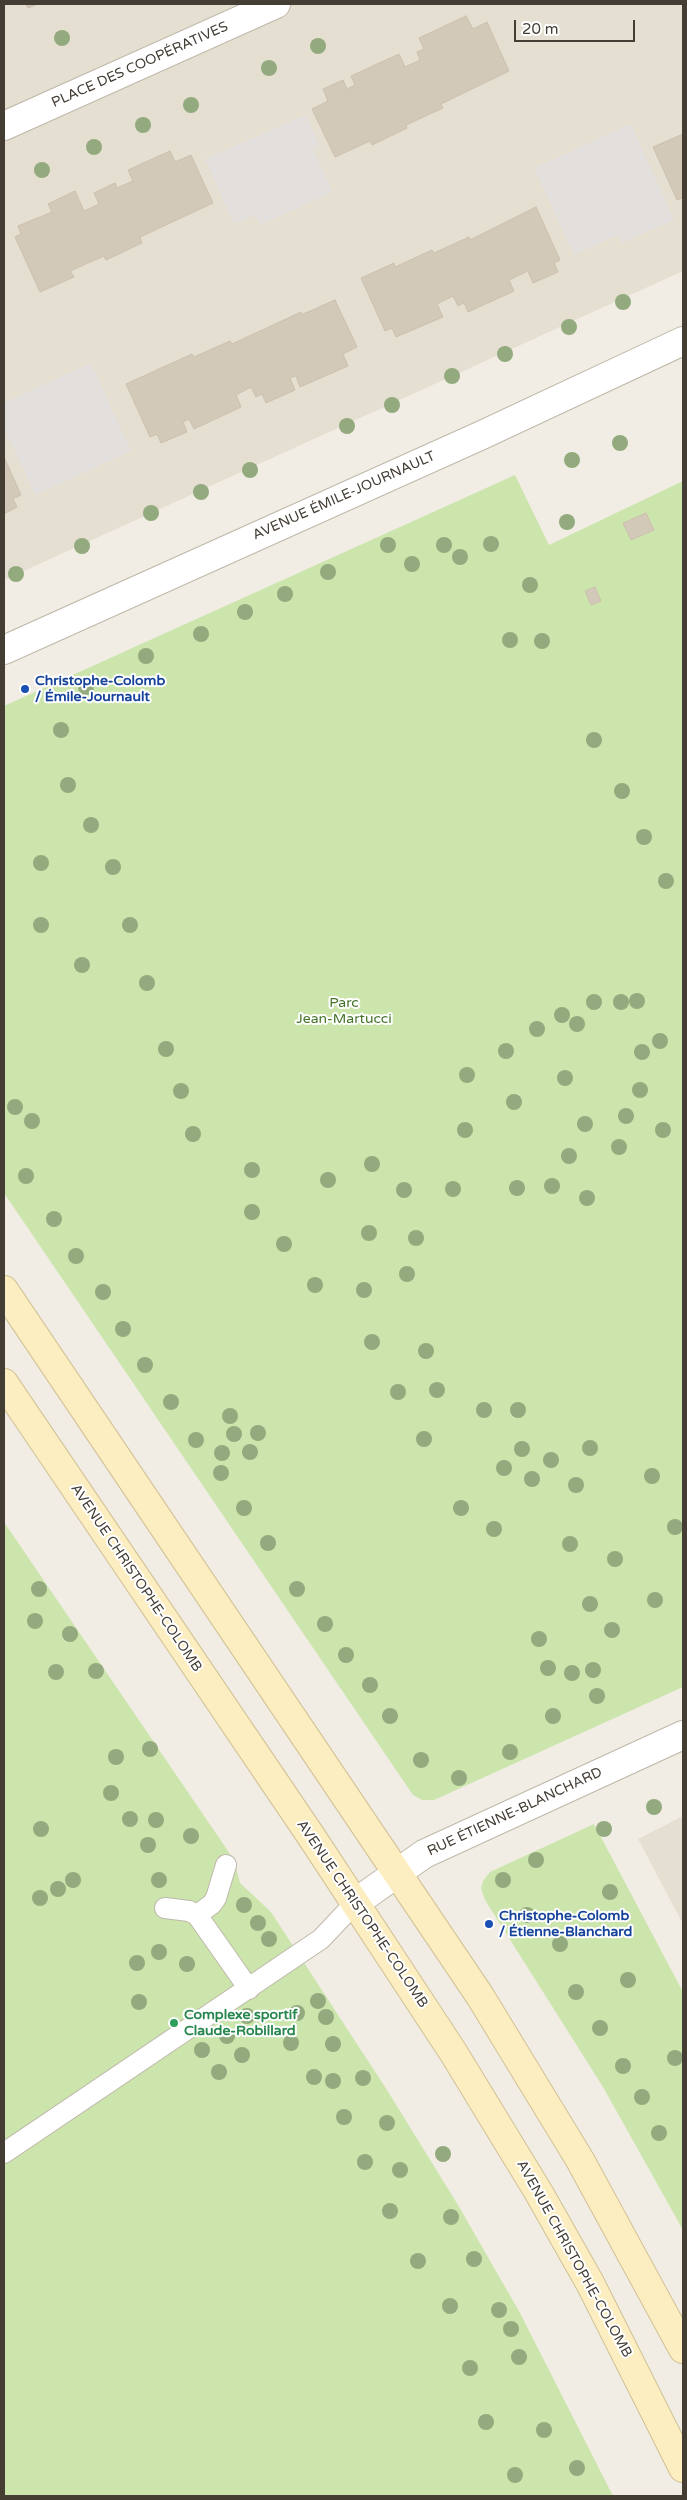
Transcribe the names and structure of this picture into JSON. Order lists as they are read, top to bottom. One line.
{"streets":{"main road":["AVENUE CHRISTOPHE-COLOMB"],"street":["PLACE DES COOPÉRATIVES","AVENUE ÉMILE-JOURNAULT","RUE ÉTIENNE-BLANCHARD"]},"crossings":[["AVENUE CHRISTOPHE-COLOMB","RUE ÉTIENNE-BLANCHARD"]],"parks":["Parc Jean-Martucci"],"places":["Christophe-Colomb / Émile-Journault","Christophe-Colomb / Étienne-Blanchard","Complexe sportif Claude-Robillard"],"scale_bar":"20 m"}
